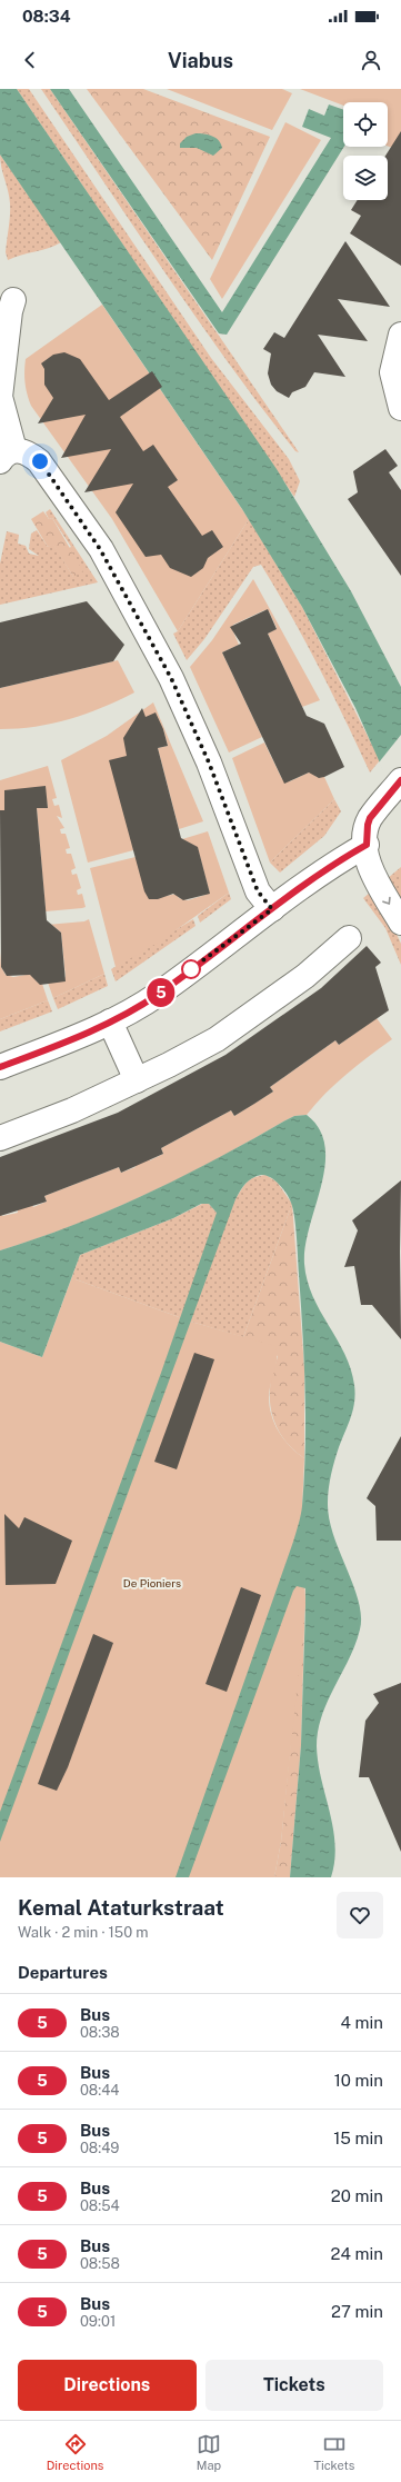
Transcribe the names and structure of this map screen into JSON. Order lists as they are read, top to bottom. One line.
{"parks":["De Pioniers"],"lines":["bus line 5"],"page":{"status":"08:34","header":"Viabus","on_map":"5","heading":[["Kemal Ataturkstraat","Walk · 2 min · 150 m"],"Departures"],"list":[{"mark":"5","name":"Bus","note":"08:38","value":"4 min"},{"mark":"5","name":"Bus","note":"08:44","value":"10 min"},{"mark":"5","name":"Bus","note":"08:49","value":"15 min"},{"mark":"5","name":"Bus","note":"08:54","value":"20 min"},{"mark":"5","name":"Bus","note":"08:58","value":"24 min"},{"mark":"5","name":"Bus","note":"09:01","value":"27 min"}],"buttons":["Directions","Tickets"],"tabs":["Directions","Map","Tickets"]}}
